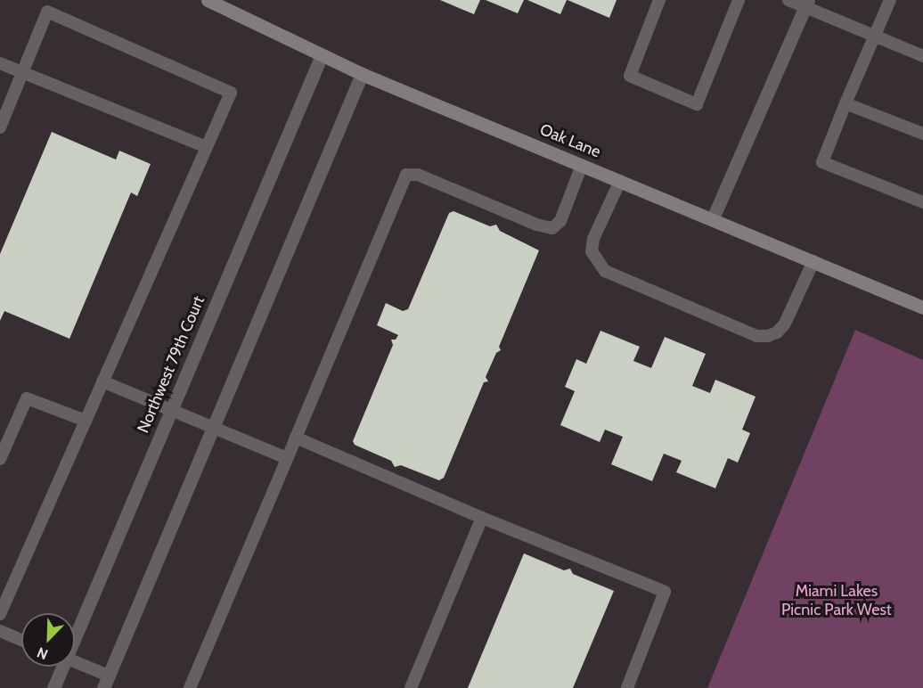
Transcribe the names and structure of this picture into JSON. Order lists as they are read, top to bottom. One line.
{"streets":{"street":["Oak Lane","Northwest 79th Court"]},"crossings":[["Oak Lane","Northwest 79th Court"]],"parks":["Miami Lakes Picnic Park West"],"north":"bottom left"}
